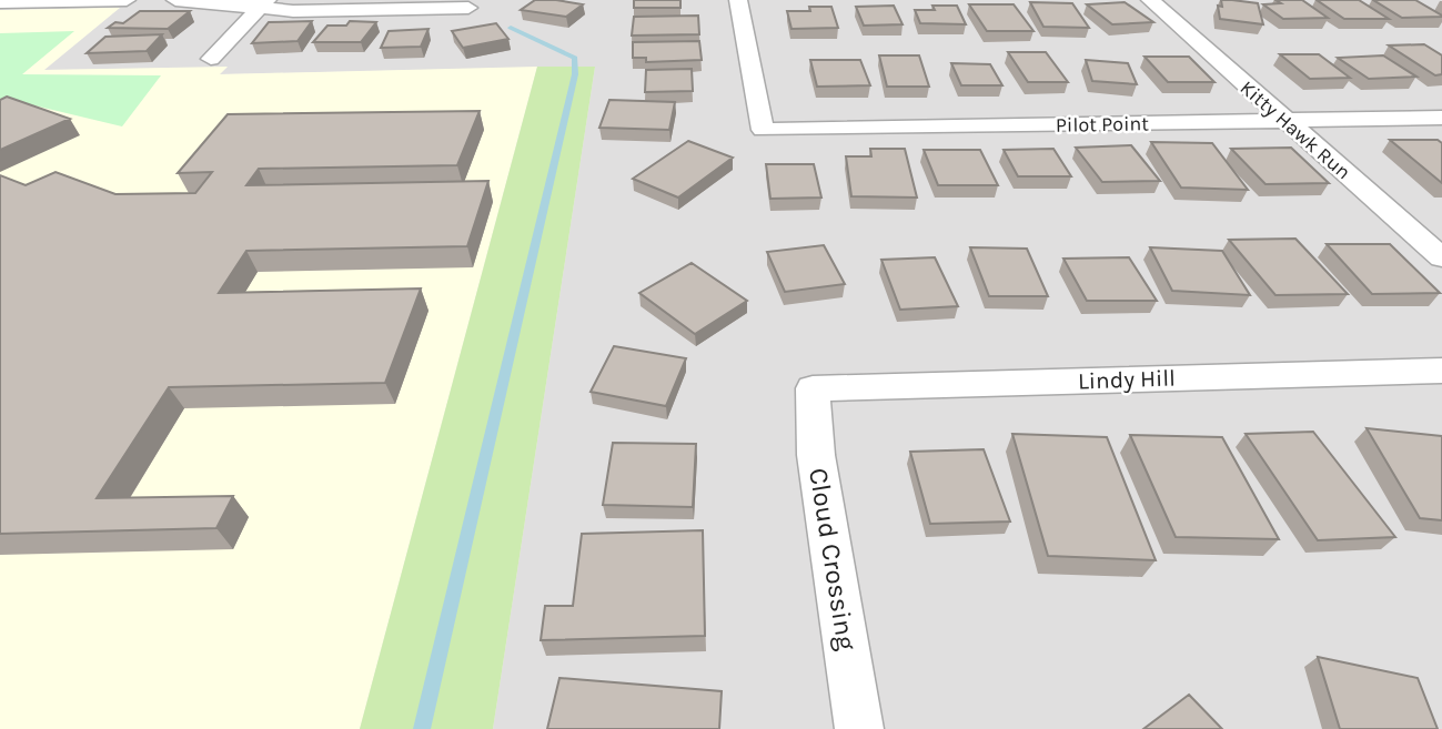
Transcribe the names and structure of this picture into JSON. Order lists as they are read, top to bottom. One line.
{"streets":{"street":["Pilot Point","Kitty Hawk Run","Lindy Hill","Cloud Crossing"]},"crossings":[["Pilot Point","Kitty Hawk Run"],["Lindy Hill","Cloud Crossing"]]}
